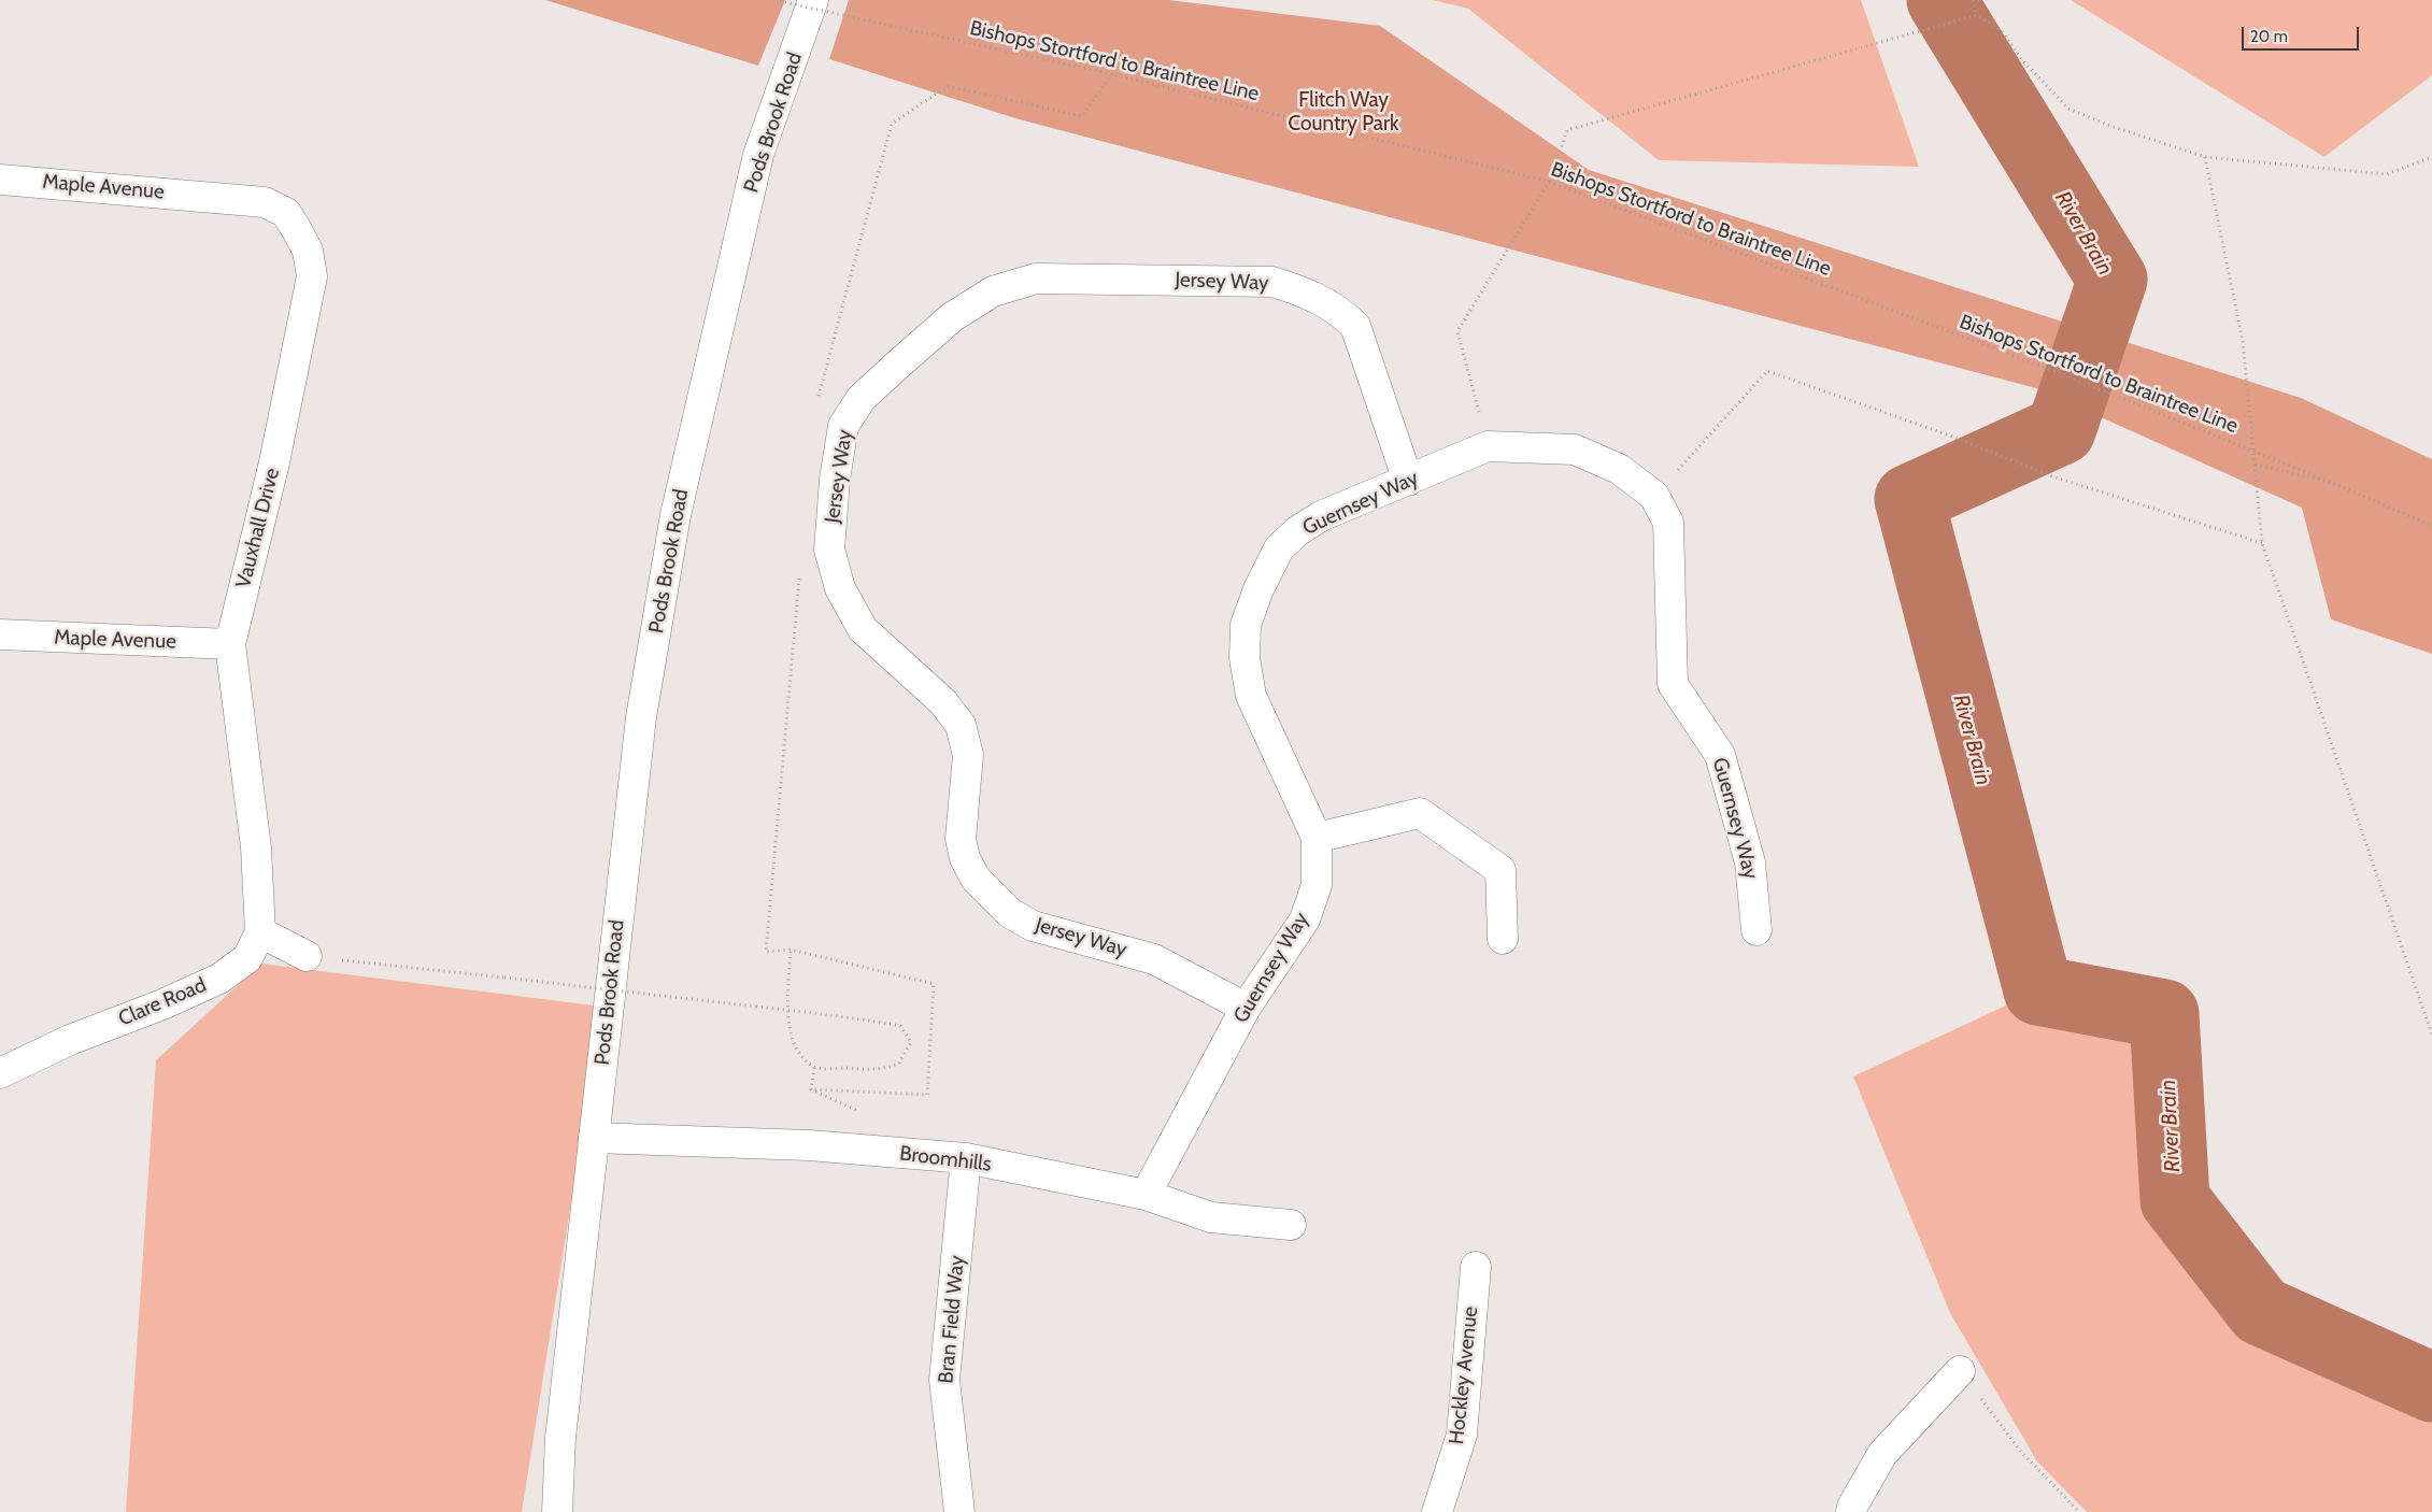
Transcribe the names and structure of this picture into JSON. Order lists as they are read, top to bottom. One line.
{"streets":{"street":["Pods Brook Road","Maple Avenue","Jersey Way","Guernsey Way","Vauxhall Drive","Clare Road","Broomhills","Bran Field Way","Hockley Avenue"],"path":["Bishops Stortford to Braintree Line"]},"crossings":[["Pods Brook Road","Broomhills"],["Maple Avenue","Vauxhall Drive"],["Jersey Way","Guernsey Way"],["Guernsey Way","Broomhills"],["Vauxhall Drive","Clare Road"],["Broomhills","Bran Field Way"]],"water":["River Brain"],"parks":["Flitch Way Country Park"],"scale_bar":"20 m"}
